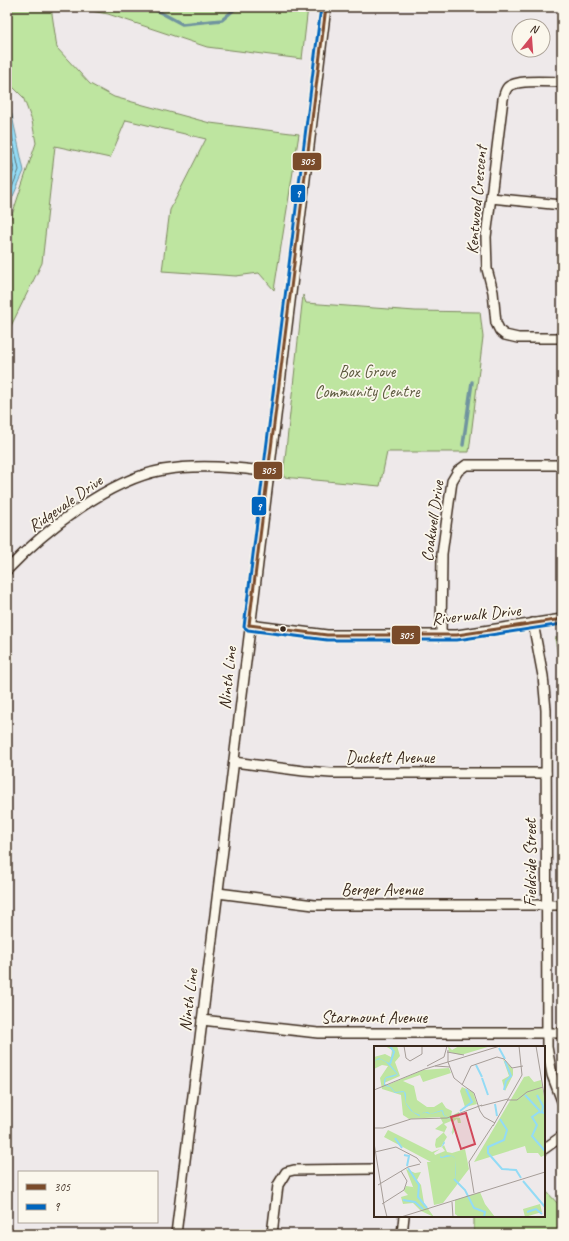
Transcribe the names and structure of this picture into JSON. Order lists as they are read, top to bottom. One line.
{"streets":{"street":["Kentwood Crescent","Ridgevale Drive","Coakwell Drive","Riverwalk Drive","Ninth Line","Duckett Avenue","Fieldside Street","Berger Avenue","Starmount Avenue"]},"crossings":[["Ridgevale Drive","Ninth Line"],["Coakwell Drive","Riverwalk Drive"],["Riverwalk Drive","Ninth Line"],["Riverwalk Drive","Fieldside Street"],["Ninth Line","Duckett Avenue"],["Ninth Line","Berger Avenue"],["Ninth Line","Starmount Avenue"],["Duckett Avenue","Fieldside Street"],["Fieldside Street","Berger Avenue"],["Fieldside Street","Starmount Avenue"]],"parks":["Box Grove Community Centre"],"lines":["transit line 305","transit line 9"],"legend":["305","9"],"north":"top"}
